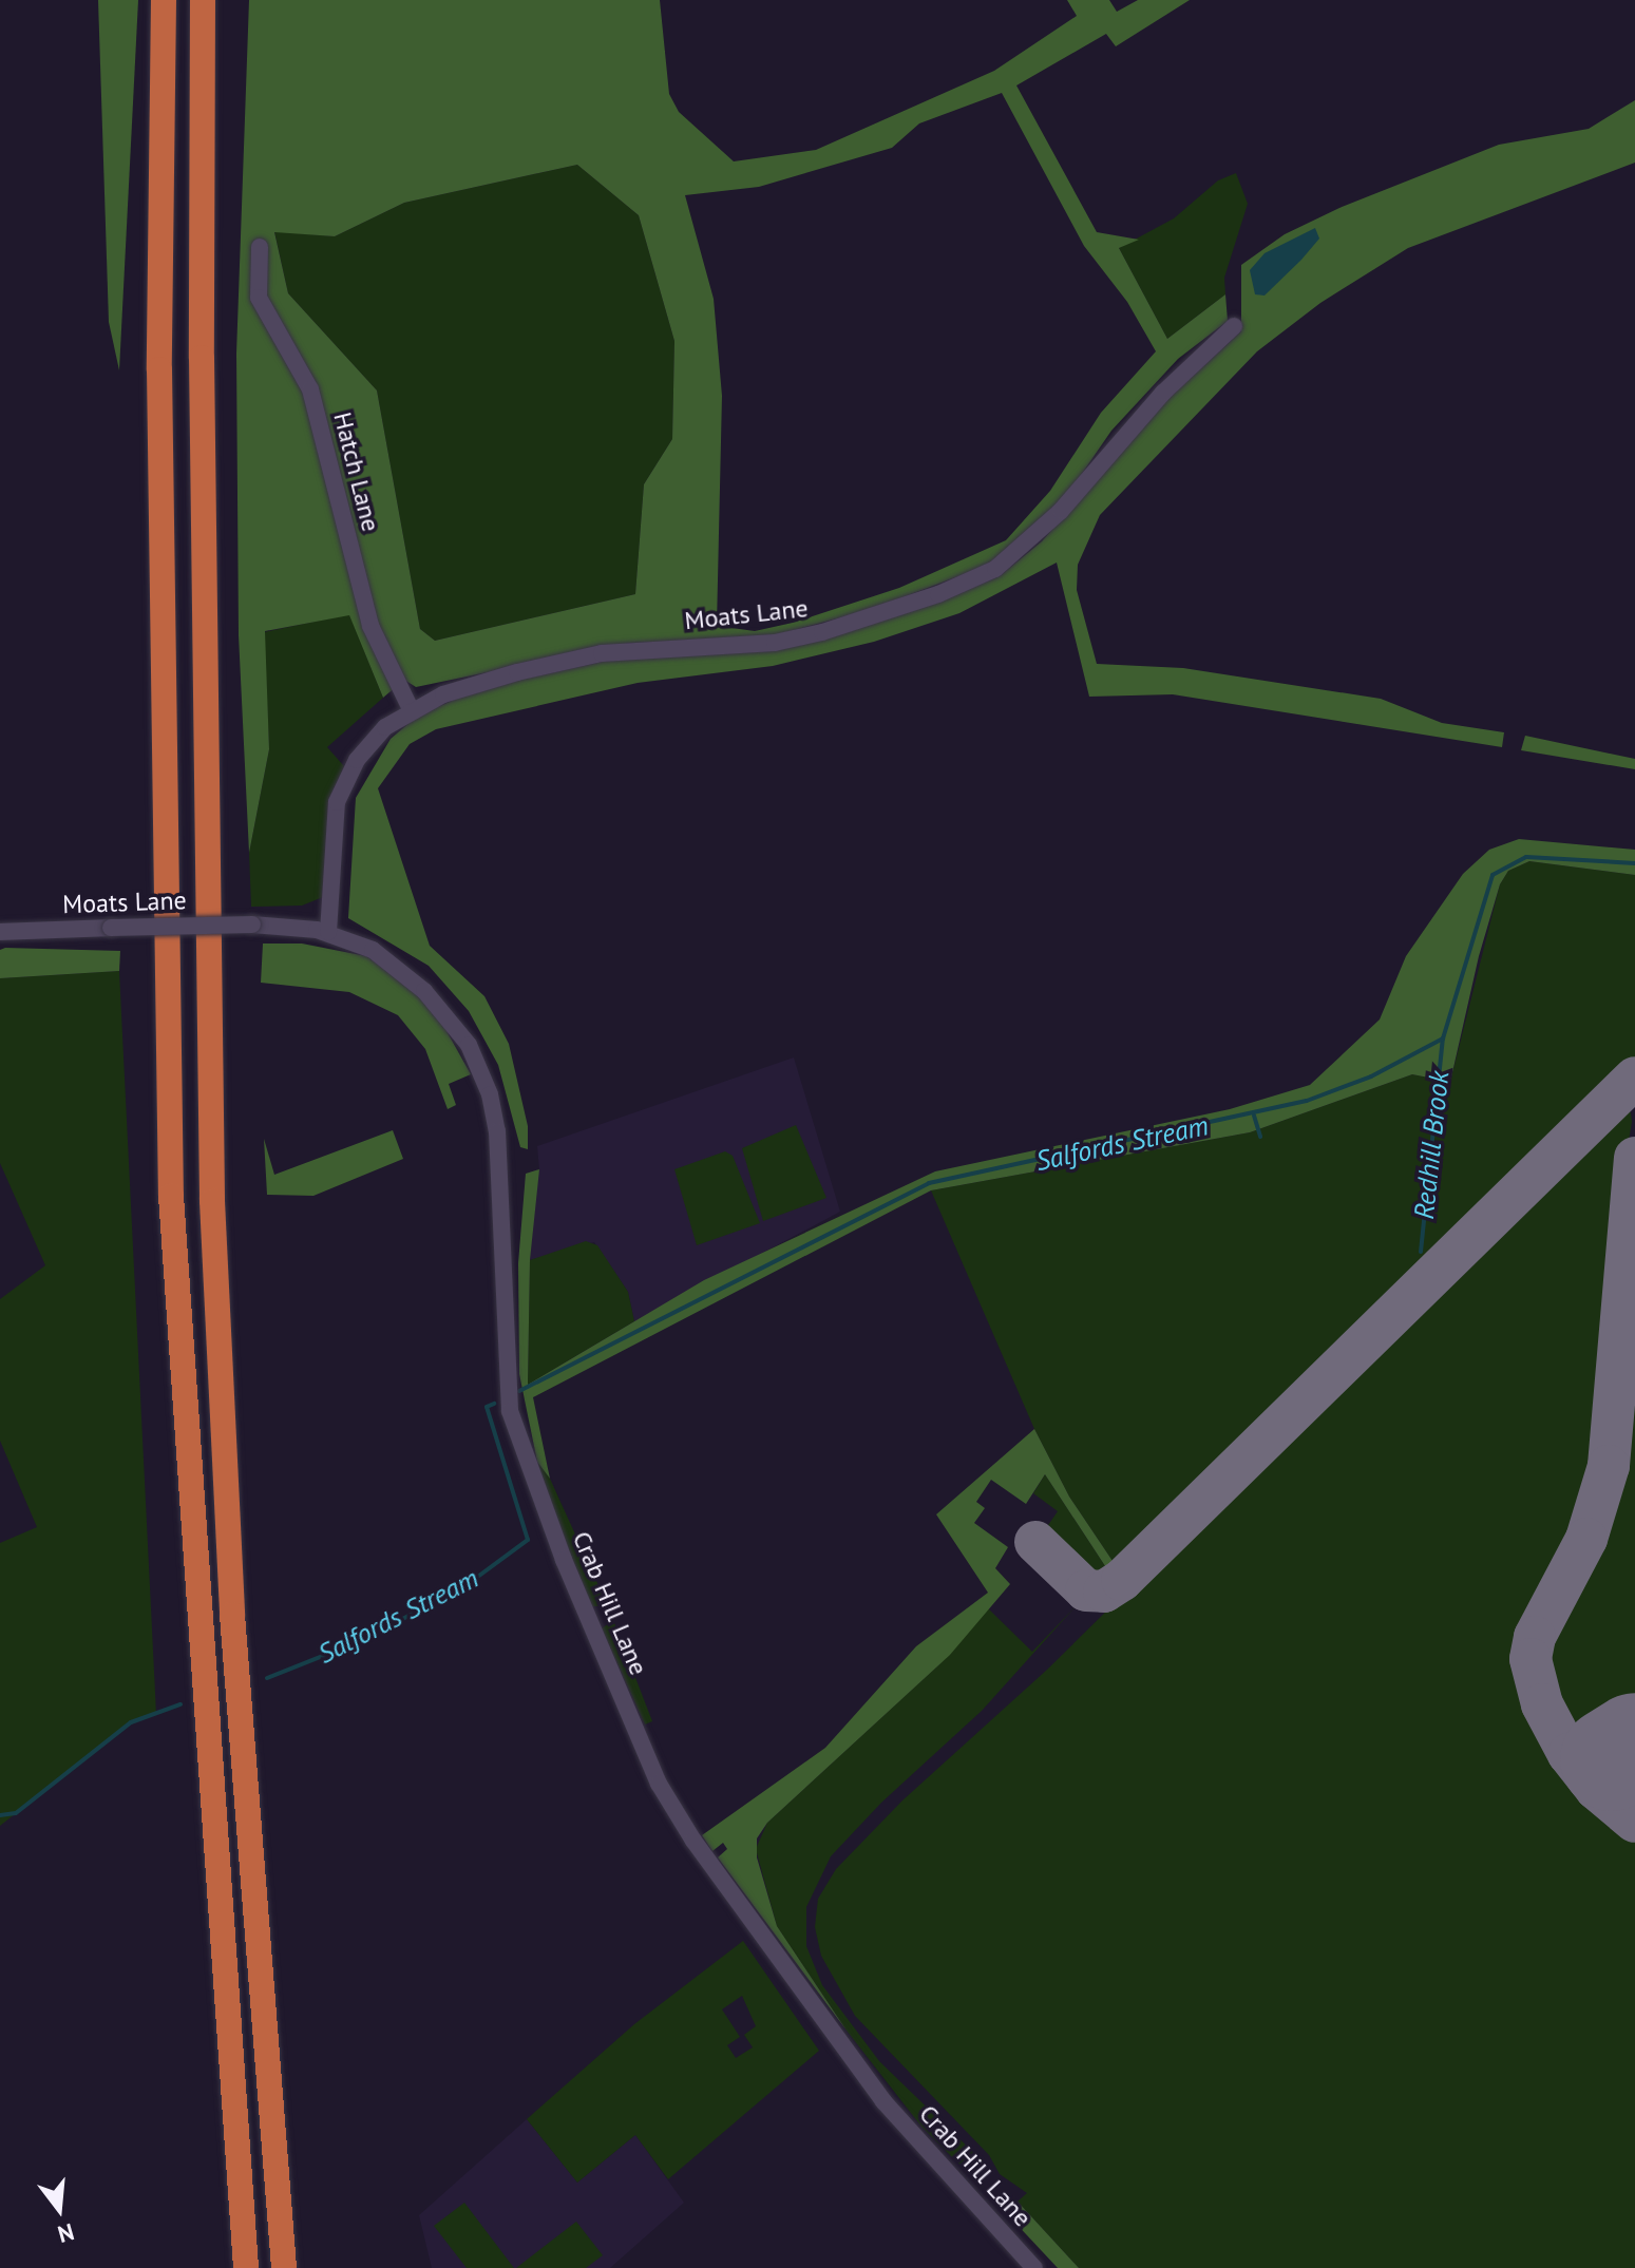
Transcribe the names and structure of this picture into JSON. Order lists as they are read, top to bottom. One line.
{"streets":{"street":["Hatch Lane","Moats Lane","Crab Hill Lane"]},"crossings":[["Hatch Lane","Moats Lane"],["Moats Lane","Crab Hill Lane"]],"water":["Salfords Stream","Redhill Brook"],"north":"bottom"}
